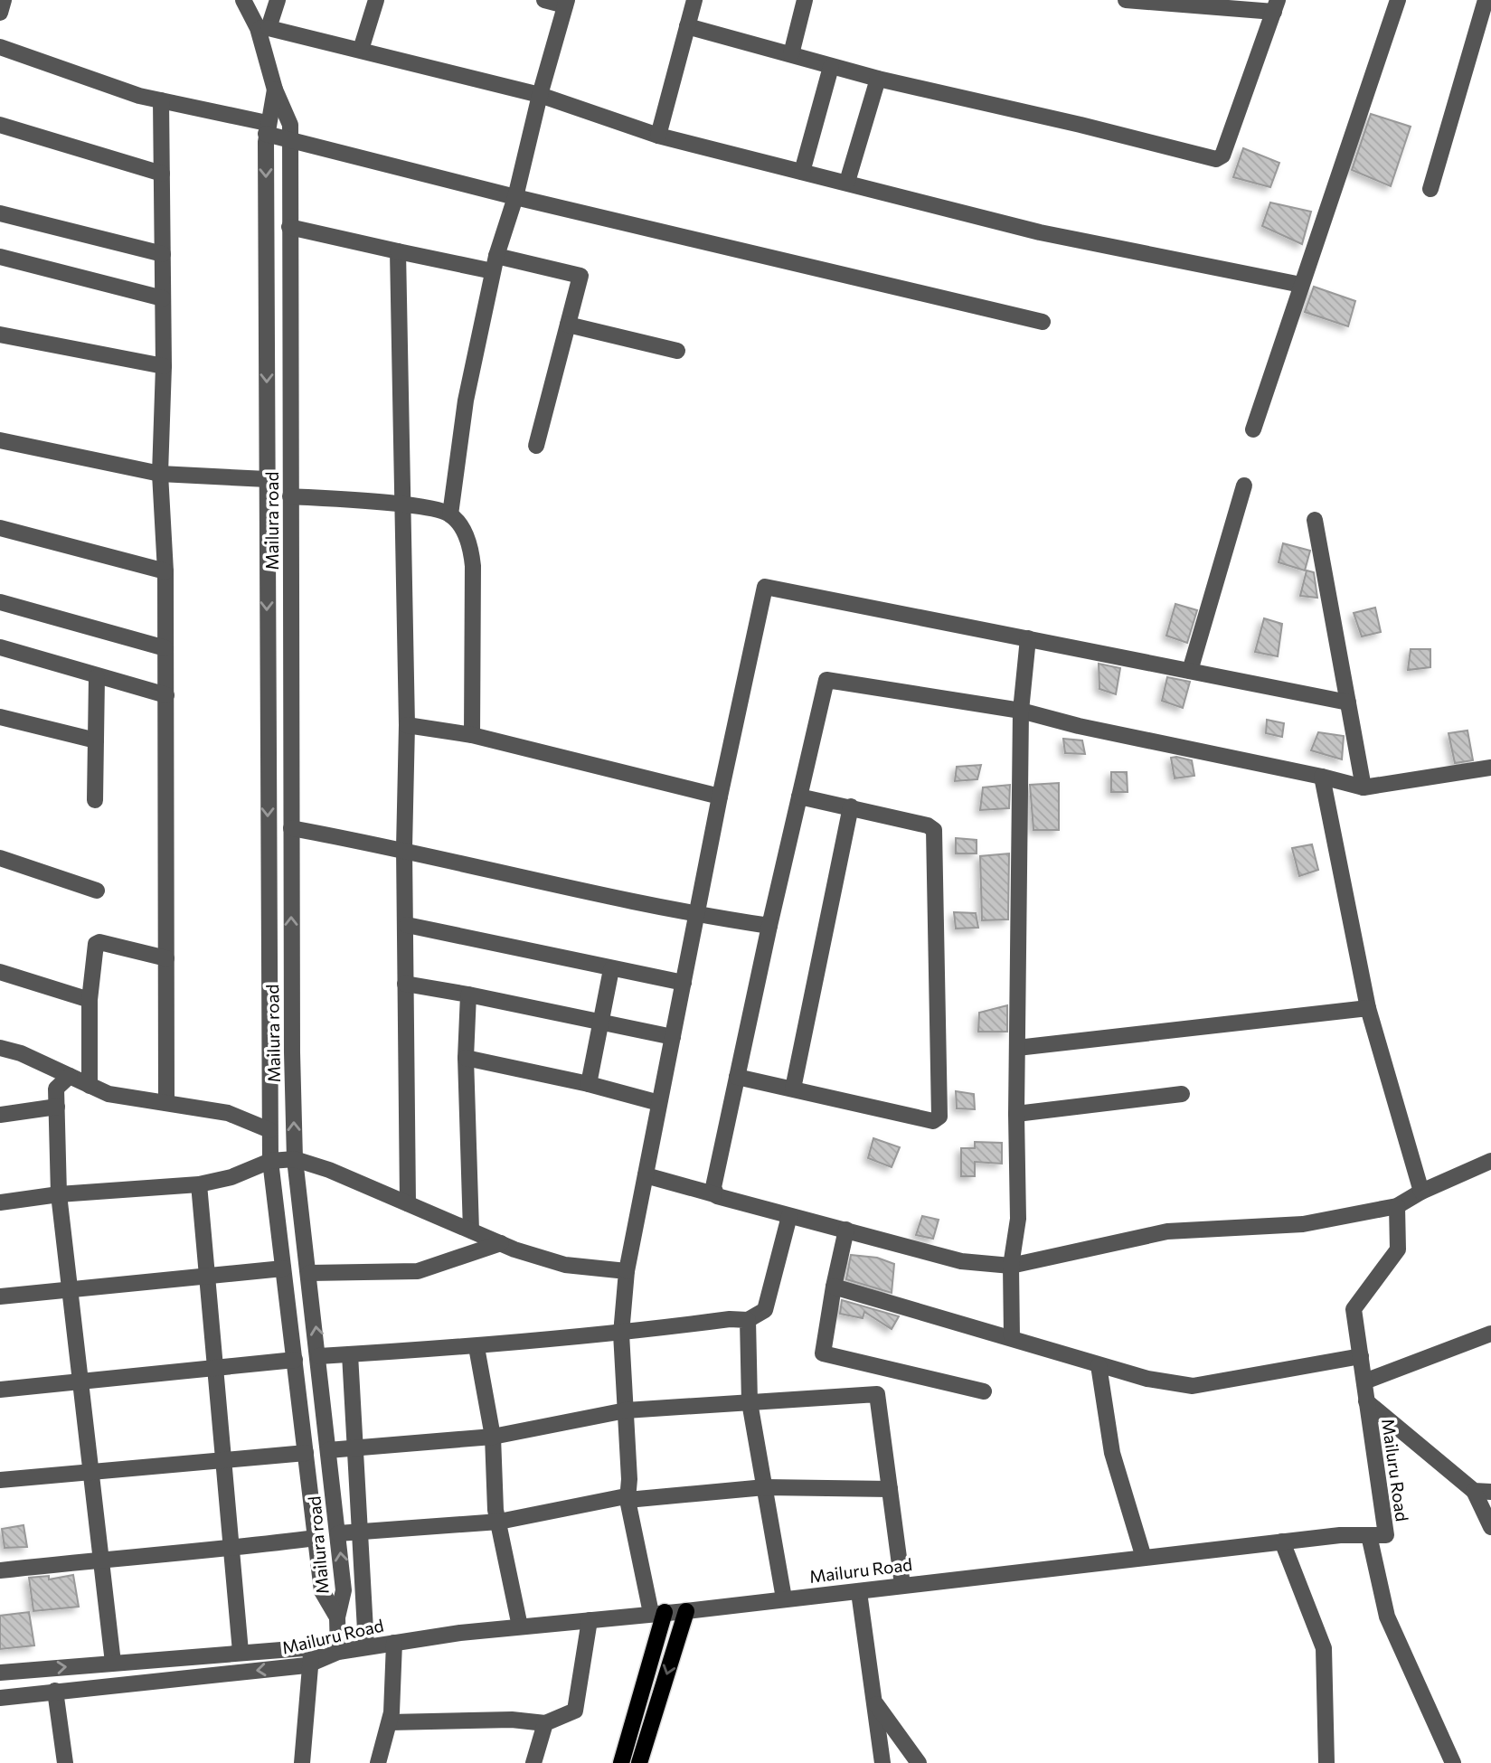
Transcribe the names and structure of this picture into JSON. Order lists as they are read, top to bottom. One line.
{"streets":{"street":["Mailura road","Mailuru Road"]}}
